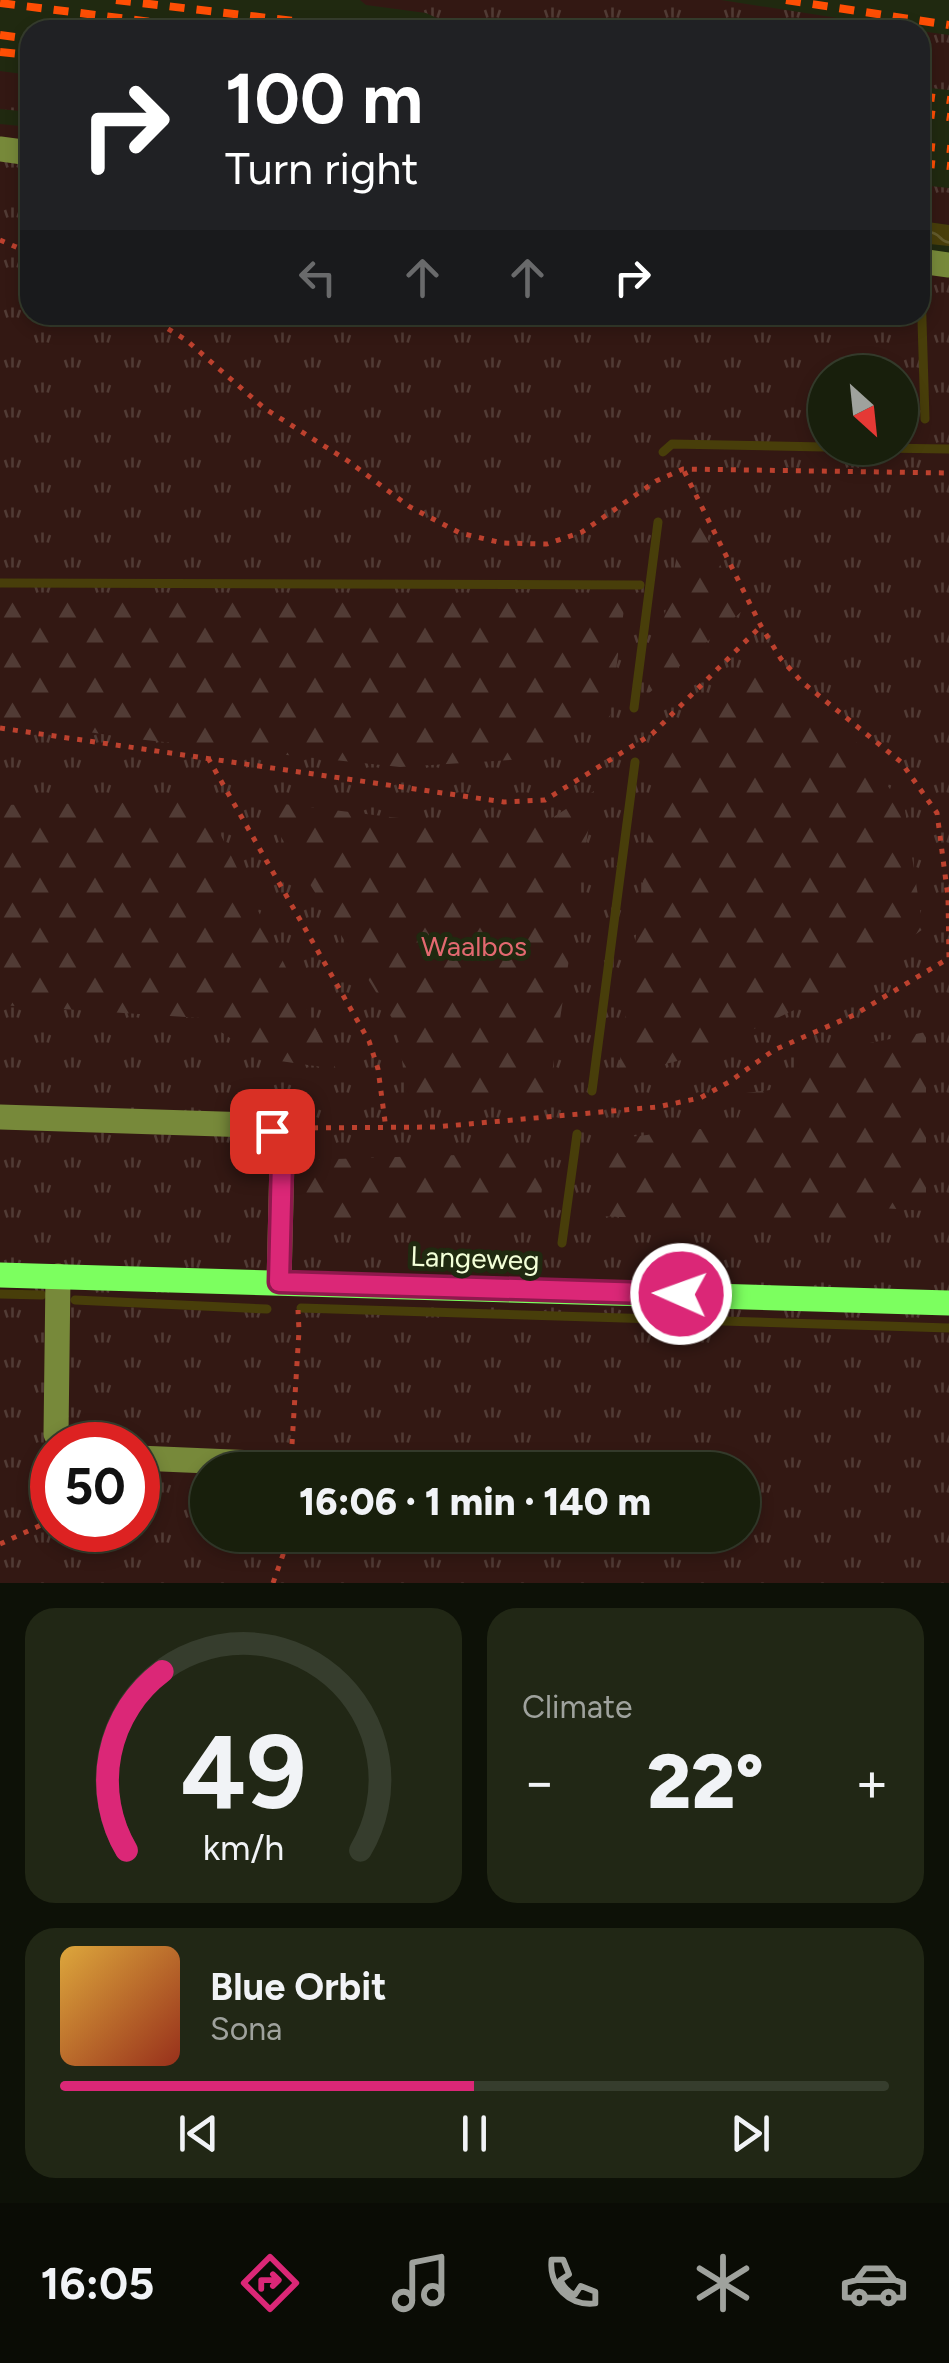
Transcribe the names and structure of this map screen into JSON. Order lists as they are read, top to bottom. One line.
{"streets":{"main road":["Langeweg"]},"parks":["Waalbos"],"north":"bottom right","page":{"turn":["100 m","Turn right"],"limit":"50","trip":"16:06 · 1 min · 140 m","tile":"Climate","heat":["−","22°","+"],"song":["Blue Orbit","Sona"],"tabs":"16:05","gauge":["49","km/h"]}}
